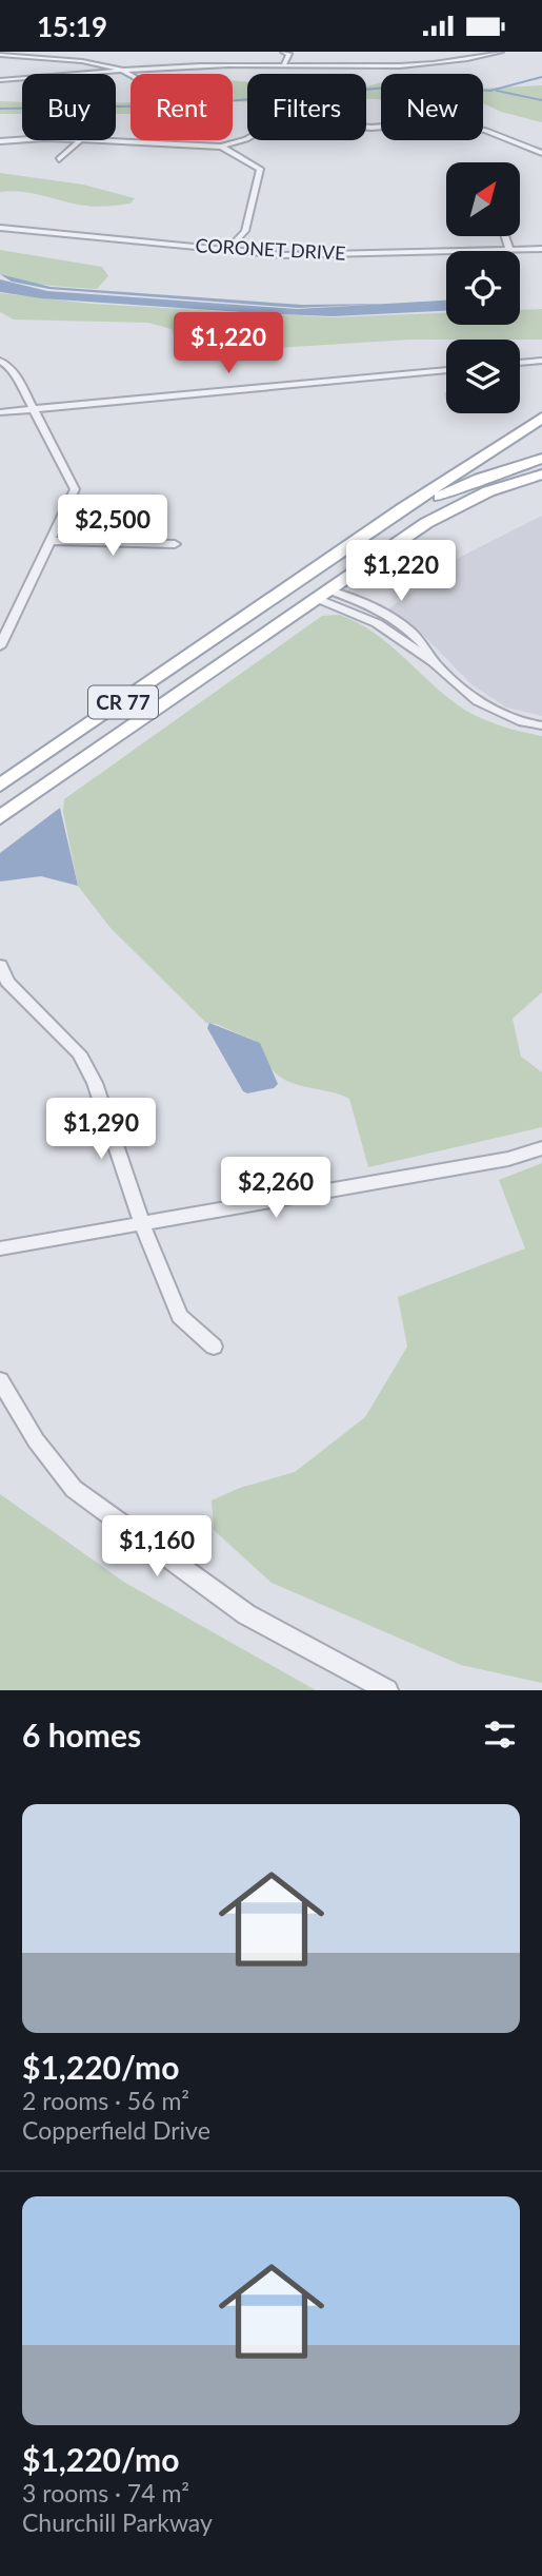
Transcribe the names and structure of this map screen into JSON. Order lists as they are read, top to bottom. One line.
{"streets":{"main road":["CR 77"],"street":["CORONET DRIVE"]},"north":"top right","page":{"status":"15:19","chip":["Buy","Rent","Filters","New"],"price":["$1,220","$2,500","$1,220","$1,290","$2,260","$1,160"],"heading":"6 homes","list":[{"name":"$1,220/mo","note":"2 rooms · 56 m² · Copperfield Drive"},{"name":"$1,220/mo","note":"3 rooms · 74 m² · Churchill Parkway"}]}}
